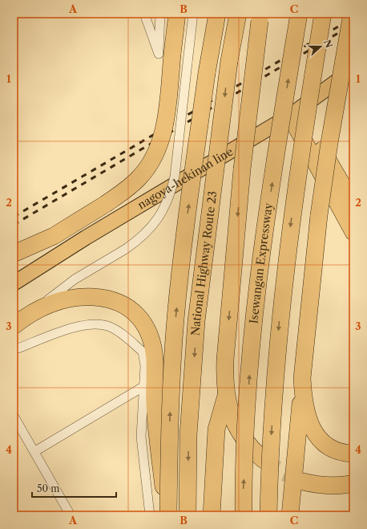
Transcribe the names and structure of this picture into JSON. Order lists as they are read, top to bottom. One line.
{"streets":{"highway":["National Highway Route 23","Isewangan Expressway"],"main road":["nagoya-hekinan line"]},"scale_bar":"50 m","north":"right","grid":{"columns":["A","B","C"],"rows":["1","2","3","4"]}}
